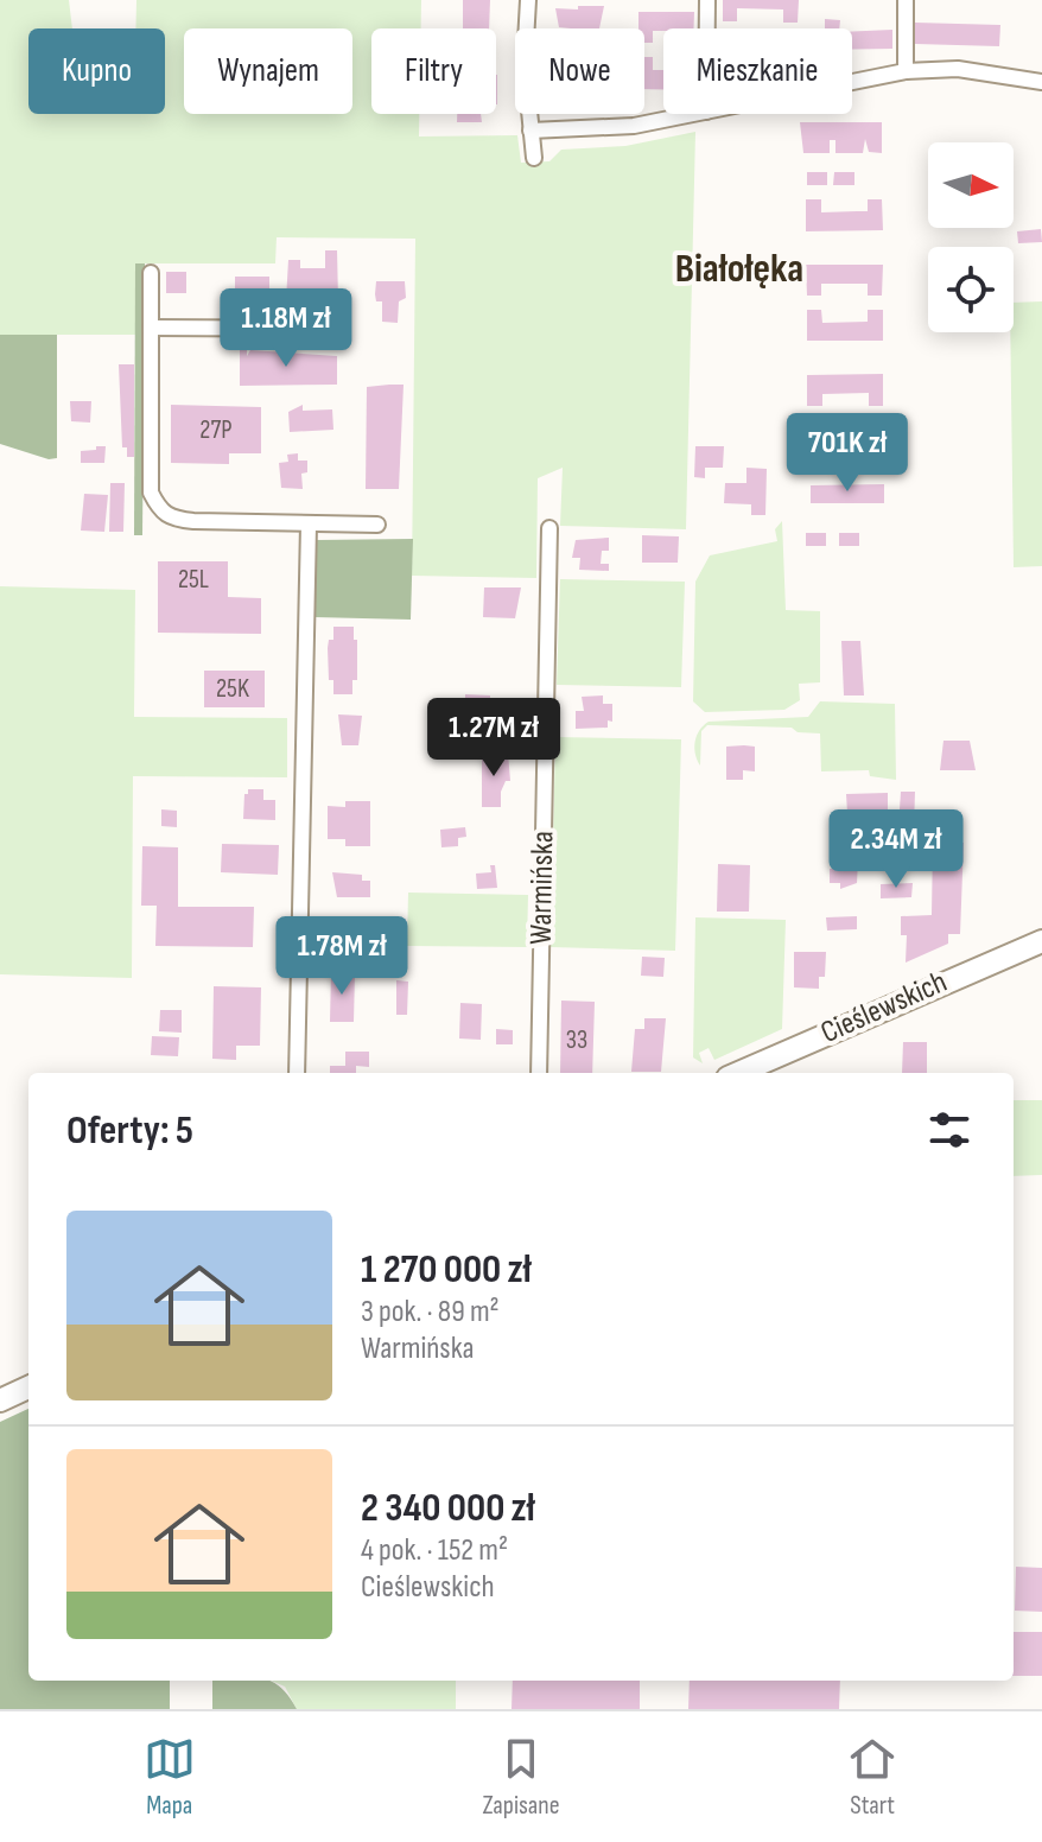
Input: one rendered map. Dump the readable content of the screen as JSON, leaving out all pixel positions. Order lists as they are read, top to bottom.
{
  "streets": {
    "street": ["Warmińska", "Cieślewskich"]
  },
  "districts": ["Białołęka"],
  "house_numbers": [
    "27P",
    "25L",
    "25K",
    "33"
  ],
  "north": "right",
  "page": {
    "chip": [
      "Kupno",
      "Wynajem",
      "Filtry",
      "Nowe",
      "Mieszkanie"
    ],
    "price": [
      "1.18M zł",
      "701K zł",
      "1.27M zł",
      "2.34M zł",
      "1.78M zł"
    ],
    "heading": "Oferty: 5",
    "list": [
      {
        "name": "1 270 000 zł",
        "note": "3 pok. · 89 m² · Warmińska"
      },
      {
        "name": "2 340 000 zł",
        "note": "4 pok. · 152 m² · Cieślewskich"
      }
    ],
    "tabs": ["Mapa", "Zapisane", "Start"]
  }
}
